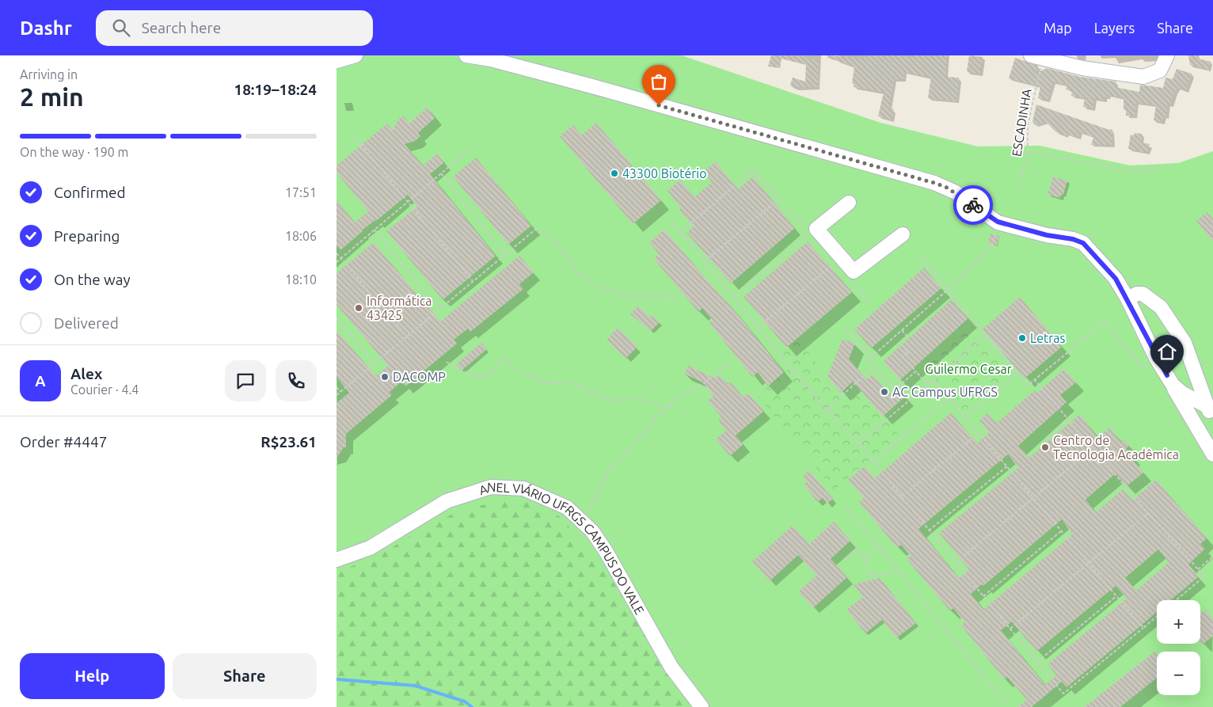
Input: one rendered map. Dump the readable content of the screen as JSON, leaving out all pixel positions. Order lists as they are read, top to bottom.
{
  "streets": {
    "street": ["ANEL VIÁRIO UFRGS CAMPUS DO VALE"],
    "path": ["ESCADINHA"]
  },
  "parks": ["Guilermo Cesar"],
  "places": [
    "43300 Biotério",
    "Informática 43425",
    "Letras",
    "DACOMP",
    "AC Campus UFRGS",
    "Centro de Tecnologia Acadêmica"
  ],
  "page": {
    "header": "Dashr",
    "search": "Search here",
    "nav": ["Map", "Layers", "Share"],
    "heading": ["2 min", "Arriving in", "18:19–18:24"],
    "panel": [
      "Alex",
      "Courier · 4.4",
      "Order #4447",
      "R$23.61"
    ],
    "bar": "On the way · 190 m",
    "list": [
      ["Confirmed", "17:51"],
      ["Preparing", "18:06"],
      ["On the way", "18:10"],
      "Delivered"
    ],
    "round": "A",
    "map_buttons": ["+", "−"],
    "buttons": ["Help", "Share"]
  }
}
